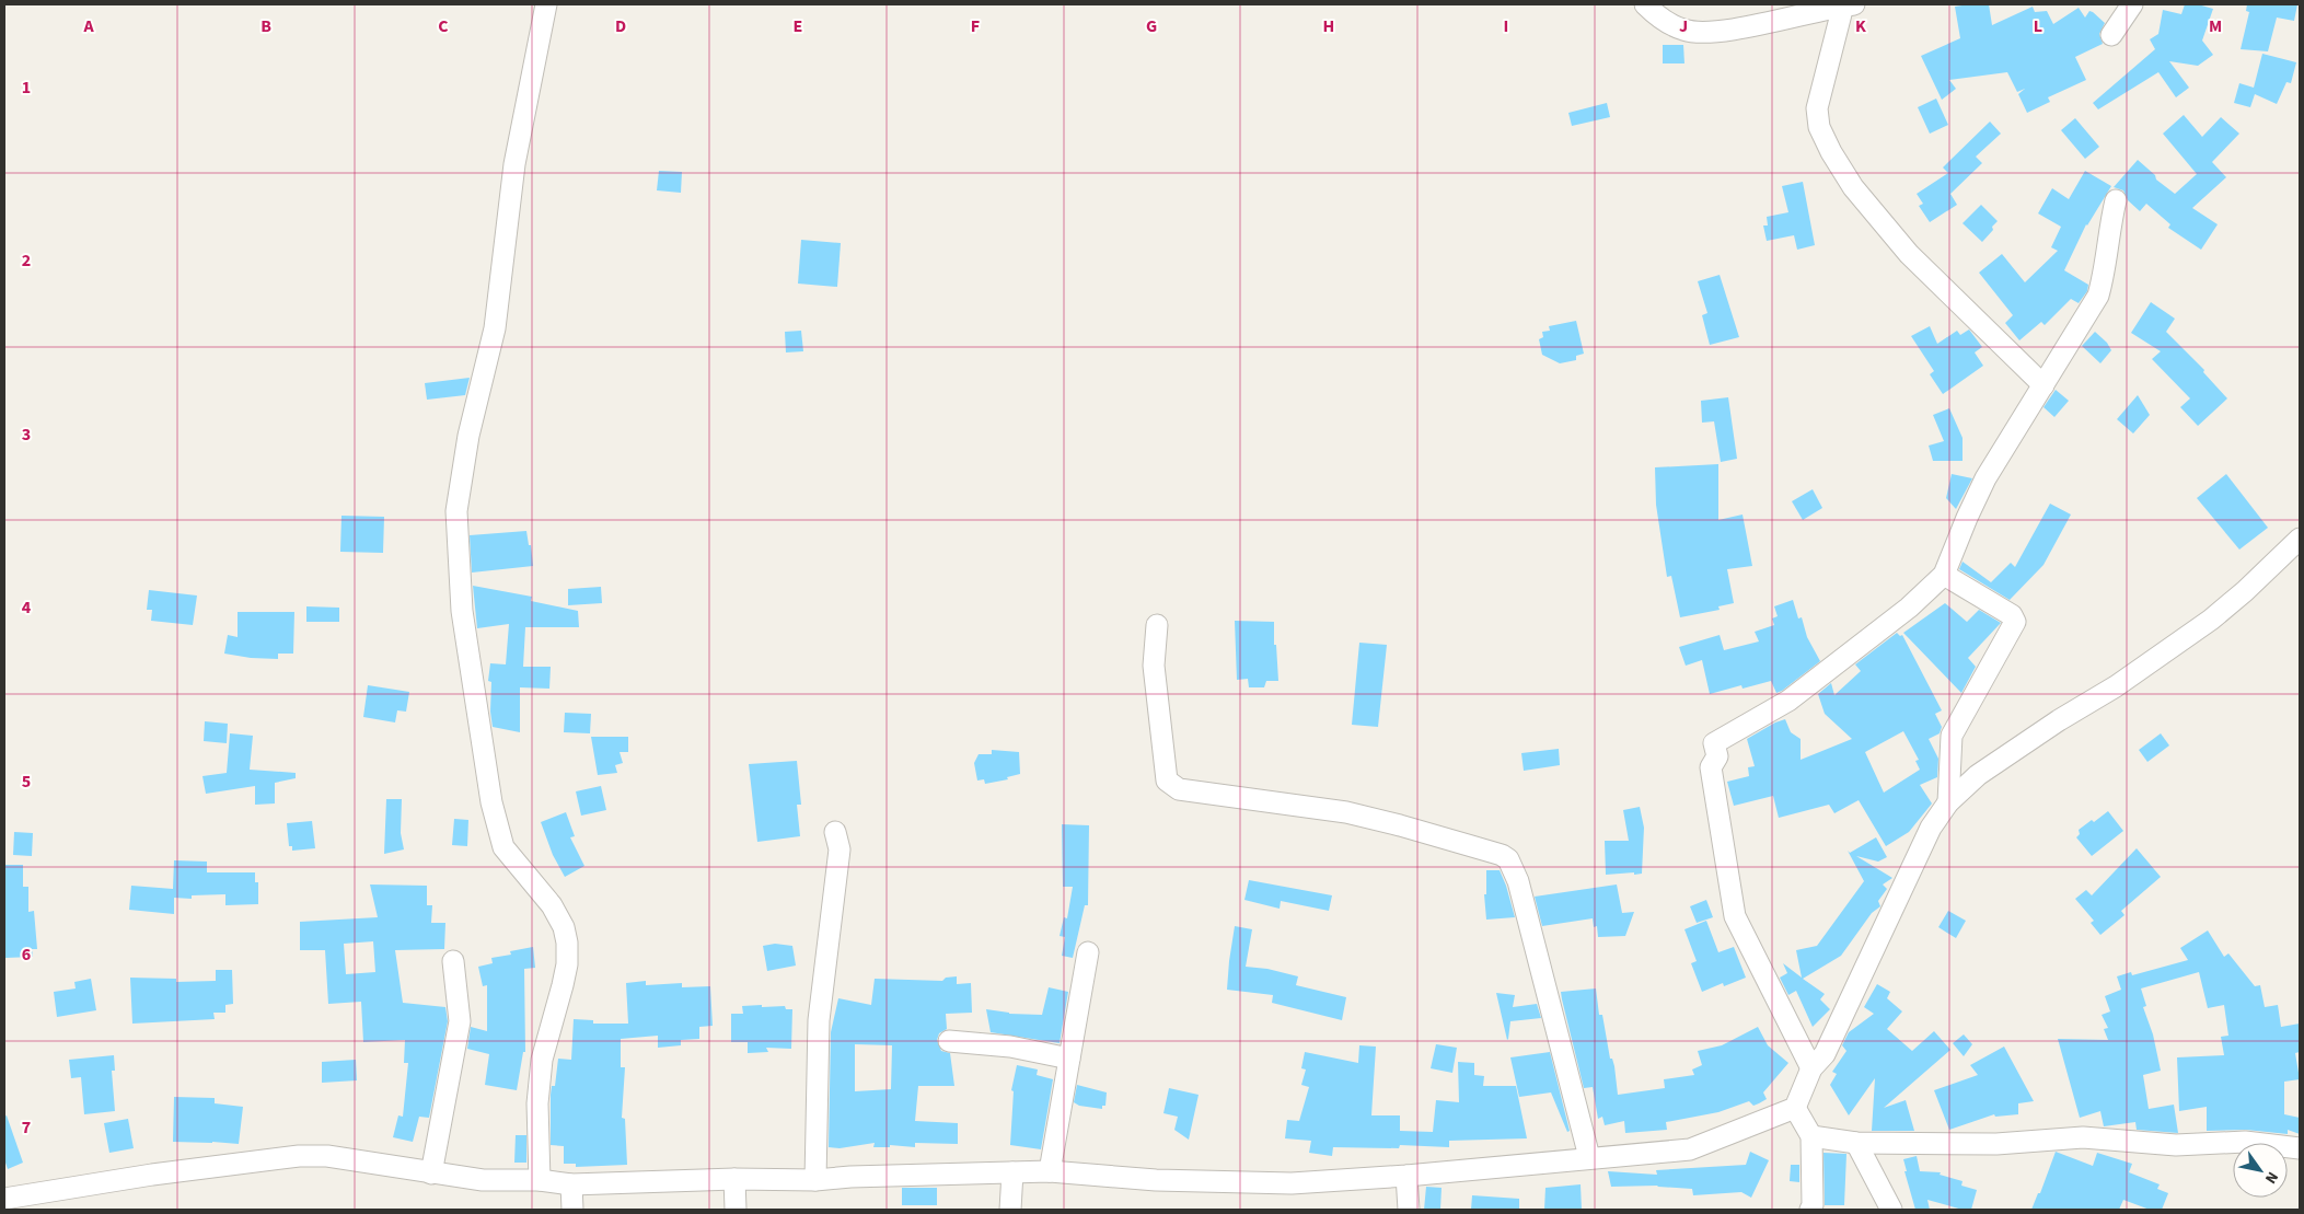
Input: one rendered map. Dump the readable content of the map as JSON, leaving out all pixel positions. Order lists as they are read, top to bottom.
{
  "north": "bottom right",
  "grid": {
    "columns": [
      "A",
      "B",
      "C",
      "D",
      "E",
      "F",
      "G",
      "H",
      "I",
      "J",
      "K",
      "L",
      "M"
    ],
    "rows": [
      "1",
      "2",
      "3",
      "4",
      "5",
      "6",
      "7"
    ]
  }
}
